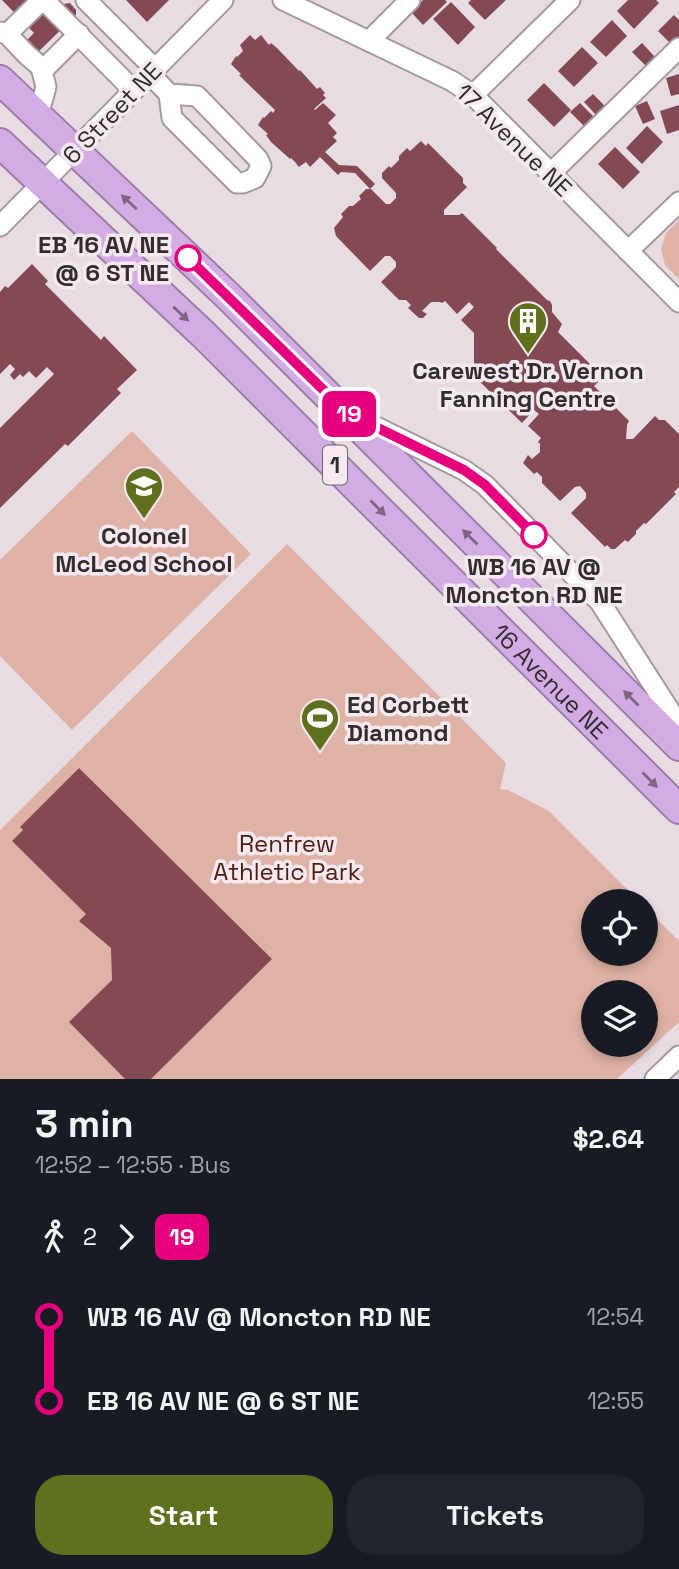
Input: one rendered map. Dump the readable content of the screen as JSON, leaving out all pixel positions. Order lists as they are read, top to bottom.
{
  "streets": {
    "highway": ["1", "16 Avenue NE"],
    "street": ["6 Street NE", "17 Avenue NE"]
  },
  "crossings": [
    ["6 Street NE", "16 Avenue NE"]
  ],
  "parks": ["Renfrew Athletic Park"],
  "places": {
    "other": ["EB 16 AV NE @ 6 ST NE", "WB 16 AV @ Moncton RD NE"],
    "building": ["Carewest Dr. Vernon Fanning Centre"],
    "school or university": ["Colonel McLeod School"],
    "sports": ["Ed Corbett Diamond"]
  },
  "lines": ["bus line 19"],
  "page": {
    "on_map": "19",
    "heading": ["3 min", "12:52 – 12:55 · Bus", "$2.64"],
    "legs": ["2", "19"],
    "list": [
      {
        "name": "WB 16 AV @ Moncton RD NE",
        "value": "12:54"
      },
      {
        "name": "EB 16 AV NE @ 6 ST NE",
        "value": "12:55"
      }
    ],
    "buttons": ["Start", "Tickets"]
  }
}
